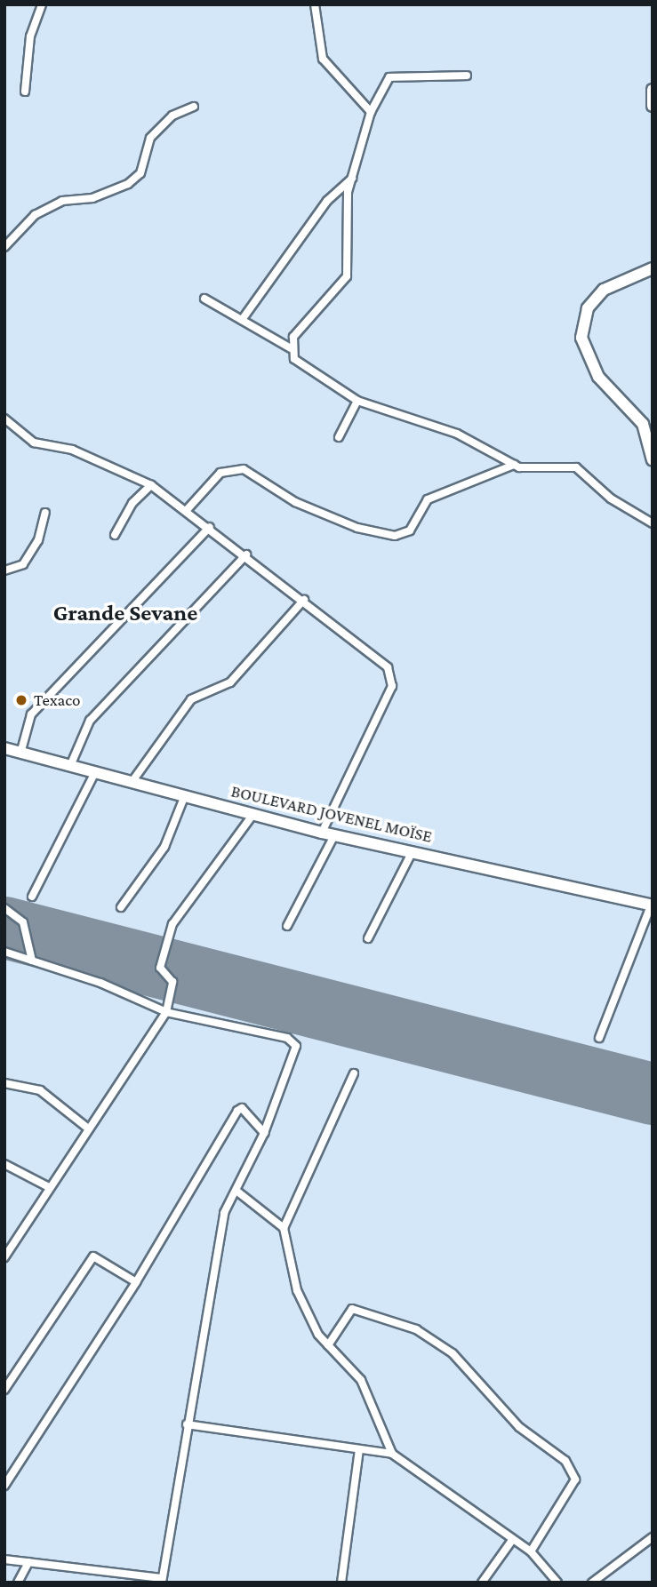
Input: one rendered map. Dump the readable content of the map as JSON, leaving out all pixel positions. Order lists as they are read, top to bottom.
{
  "streets": {
    "main road": ["BOULEVARD JOVENEL MOÏSE"]
  },
  "districts": ["Grande Sevane"],
  "places": ["Texaco"]
}
